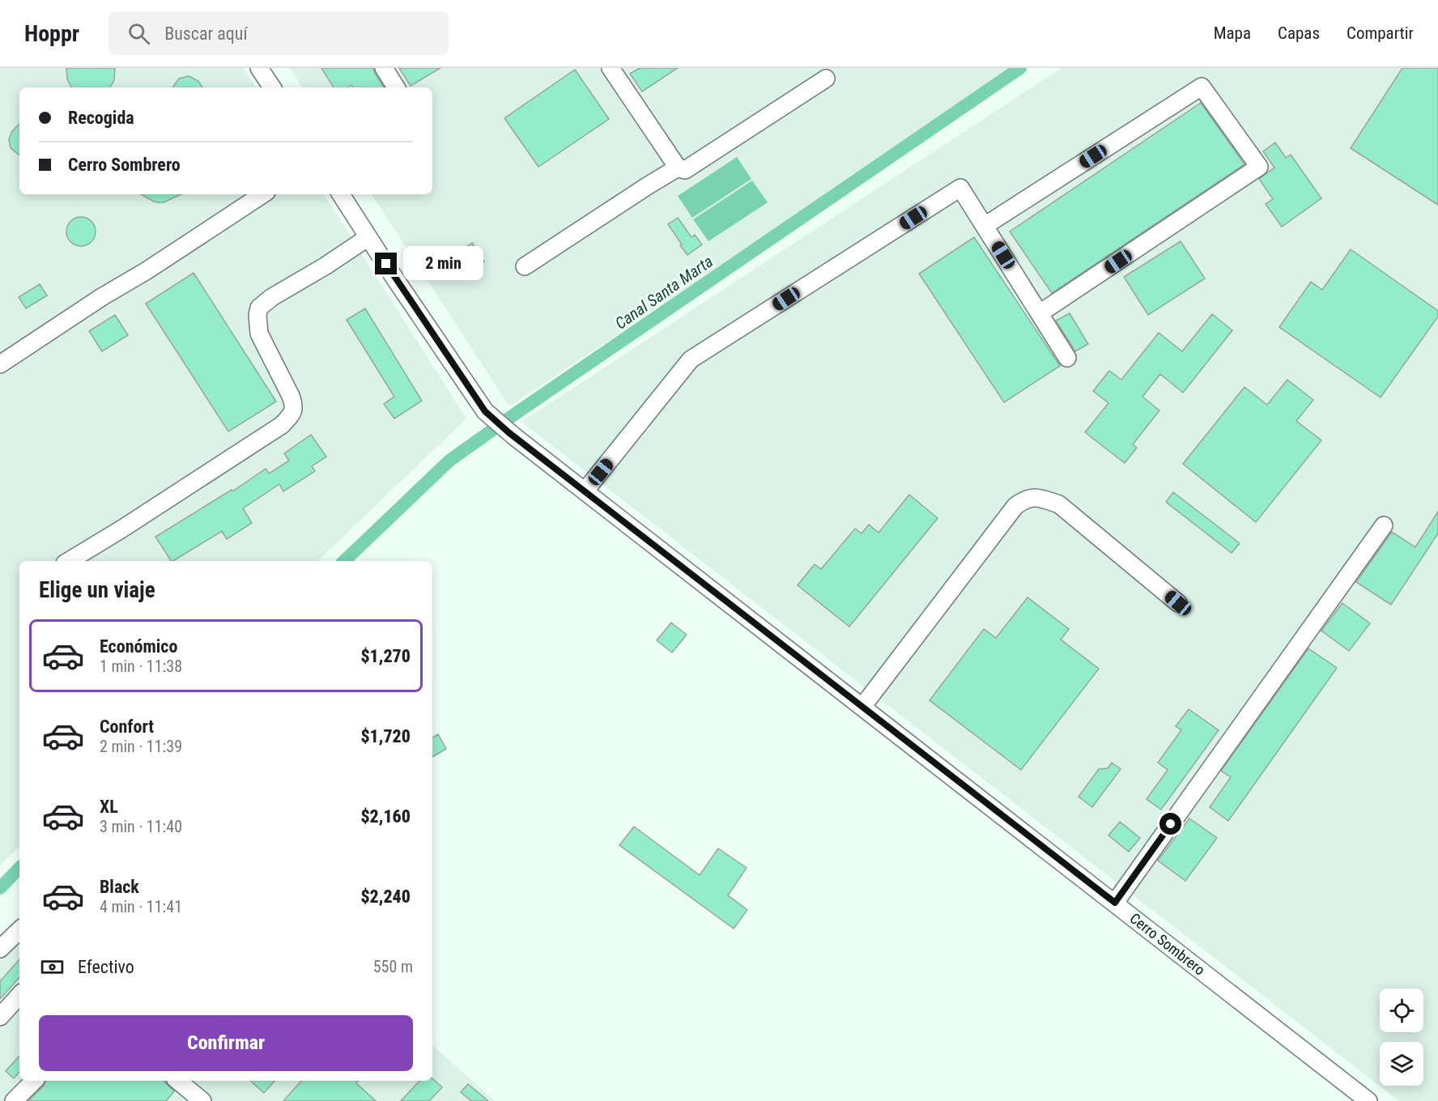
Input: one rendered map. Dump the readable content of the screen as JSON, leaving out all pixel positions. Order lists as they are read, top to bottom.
{
  "streets": {
    "street": ["Cerro Sombrero"]
  },
  "water": ["Canal Santa Marta"],
  "page": {
    "header": "Hoppr",
    "search": "Buscar aquí",
    "nav": ["Mapa", "Capas", "Compartir"],
    "banner": ["Recogida", "Cerro Sombrero"],
    "bubble": "2 min",
    "heading": "Elige un viaje",
    "list": [
      {
        "name": "Económico",
        "note": "1 min · 11:38",
        "value": "$1,270"
      },
      {
        "name": "Confort",
        "note": "2 min · 11:39",
        "value": "$1,720"
      },
      {
        "name": "XL",
        "note": "3 min · 11:40",
        "value": "$2,160"
      },
      {
        "name": "Black",
        "note": "4 min · 11:41",
        "value": "$2,240"
      }
    ],
    "pay": ["Efectivo", "550 m"],
    "buttons": "Confirmar"
  }
}
